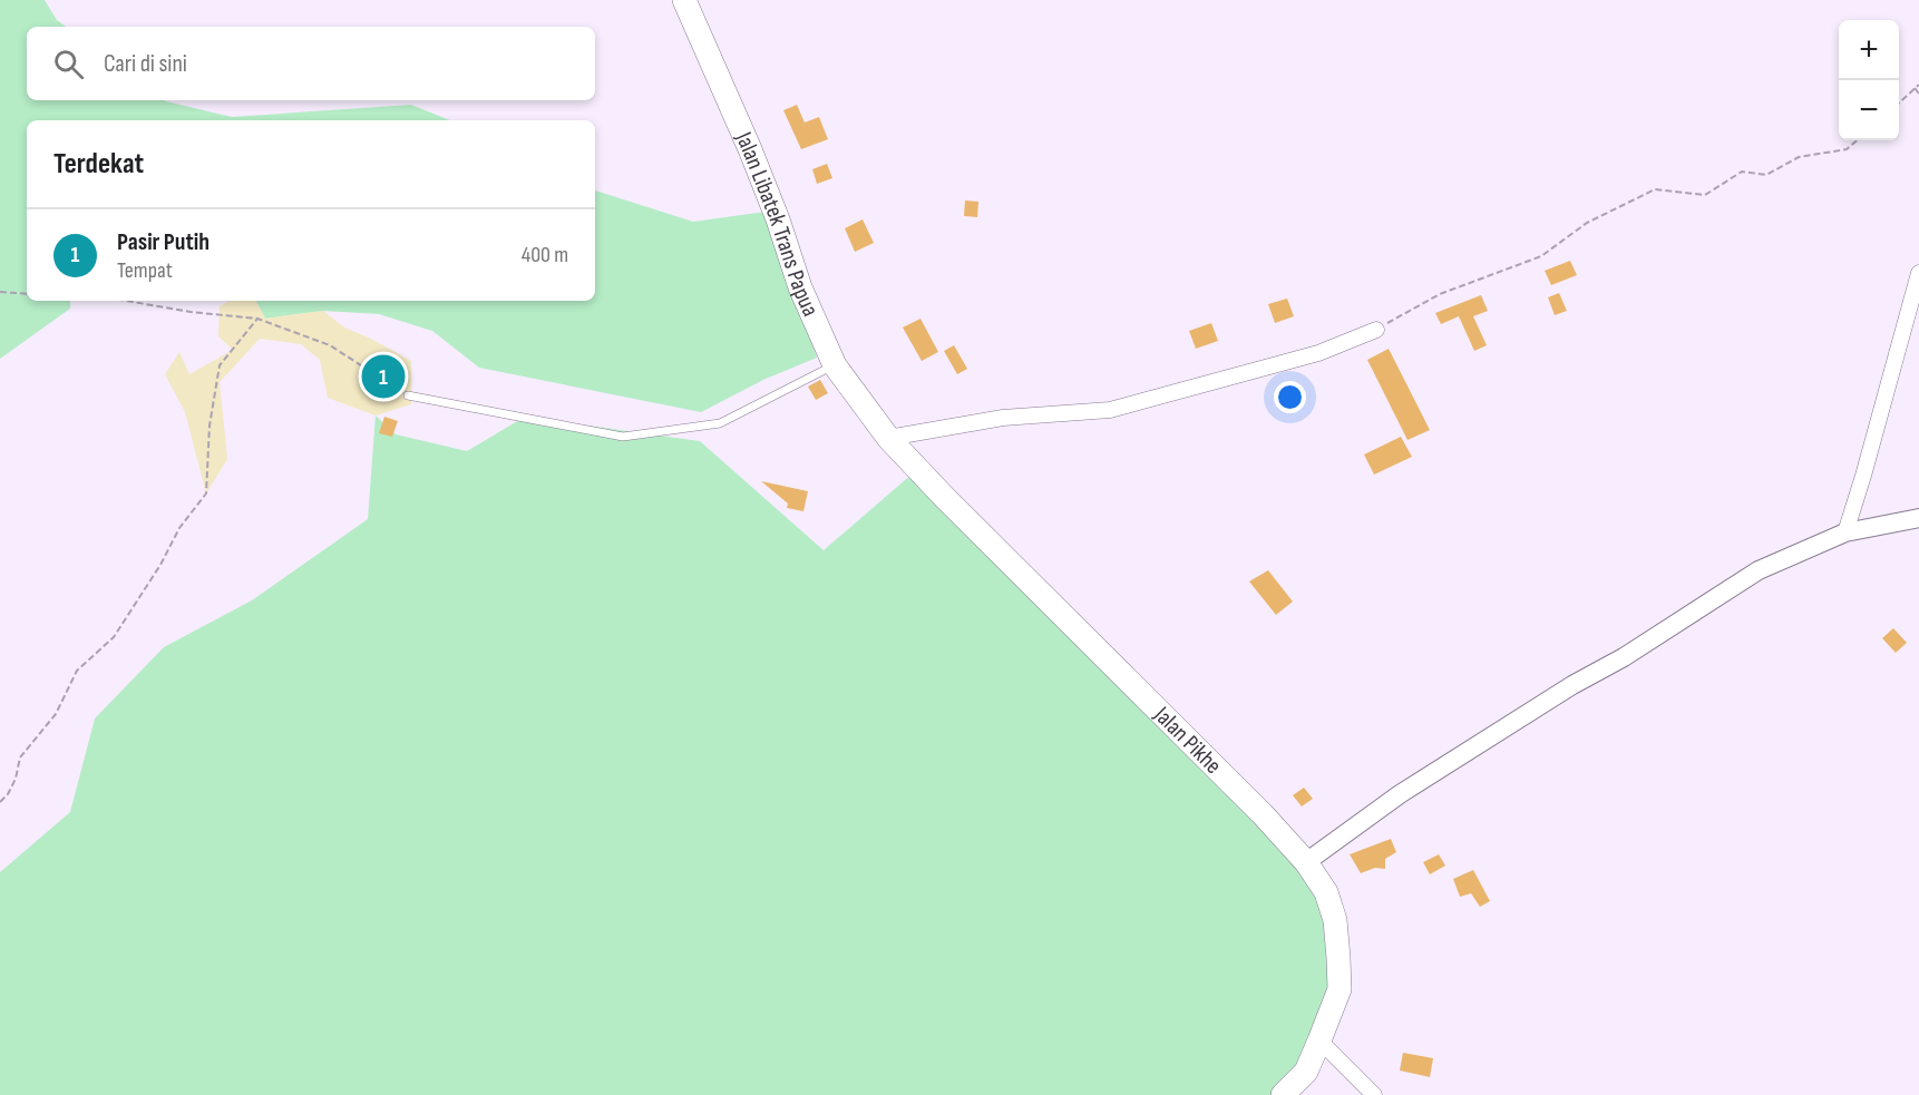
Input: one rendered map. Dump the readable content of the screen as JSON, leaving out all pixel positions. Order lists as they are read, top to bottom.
{
  "streets": {
    "highway": ["Jalan Libatek Trans Papua", "Jalan Pikhe"]
  },
  "crossings": [
    ["Jalan Libatek Trans Papua", "Jalan Pikhe"]
  ],
  "page": {
    "map_buttons": ["+", "−"],
    "search": "Cari di sini",
    "heading": "Terdekat",
    "list": [
      {
        "mark": "1",
        "name": "Pasir Putih",
        "note": "Tempat",
        "value": "400 m"
      }
    ],
    "pins": "1"
  }
}
